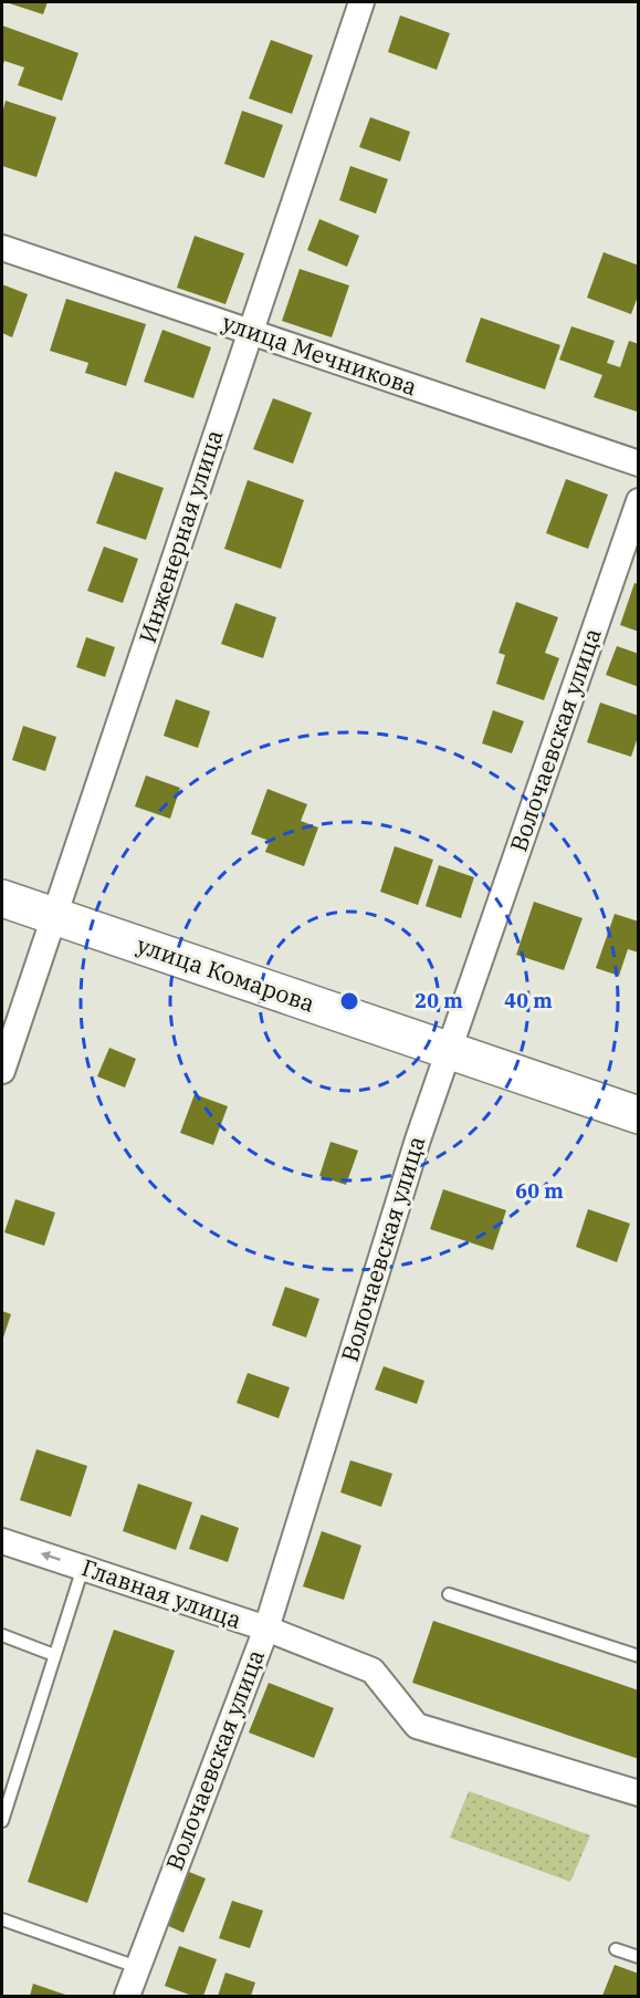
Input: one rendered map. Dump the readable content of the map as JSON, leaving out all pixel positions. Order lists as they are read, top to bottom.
{
  "streets": {
    "main road": ["улица Комарова"],
    "street": [
      "улица Мечникова",
      "Инженерная улица",
      "Волочаевская улица",
      "Главная улица"
    ]
  },
  "crossings": [
    ["улица Мечникова", "Инженерная улица"],
    ["Инженерная улица", "улица Комарова"],
    ["Волочаевская улица", "улица Комарова"],
    ["Волочаевская улица", "Главная улица"]
  ],
  "rings": ["20 m", "40 m", "60 m"]
}
